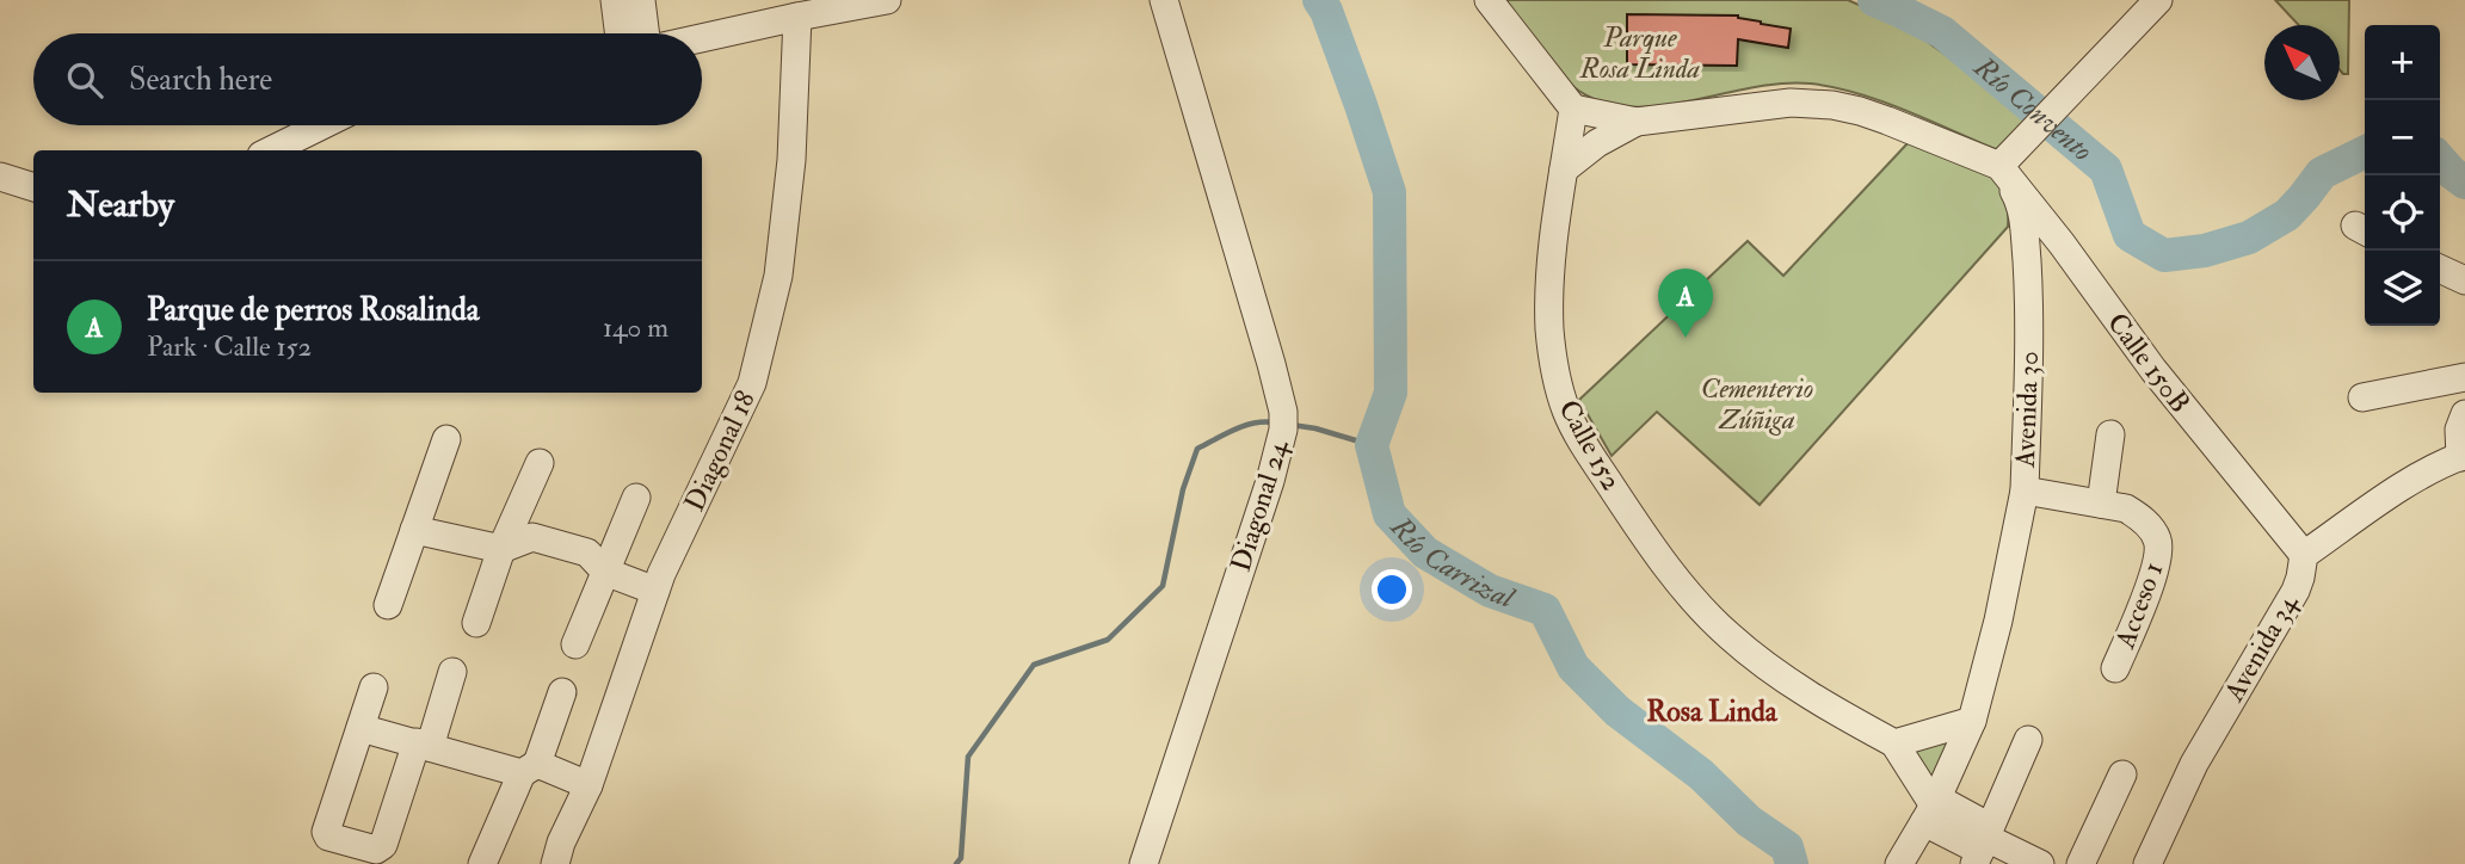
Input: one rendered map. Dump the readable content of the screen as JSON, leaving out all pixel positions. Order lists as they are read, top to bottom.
{
  "streets": {
    "street": [
      "Calle 150B",
      "Avenida 30",
      "Calle 152",
      "Diagonal 18",
      "Diagonal 24",
      "Acceso 1",
      "Avenida 34"
    ]
  },
  "crossings": [
    ["Calle 150B", "Avenida 30"],
    ["Calle 150B", "Avenida 34"],
    ["Avenida 30", "Calle 152"],
    ["Avenida 30", "Acceso 1"]
  ],
  "districts": ["Rosa Linda"],
  "water": ["Río Convento", "Río Carrizal"],
  "parks": ["Parque Rosa Linda", "Cementerio Zúñiga"],
  "north": "top left",
  "page": {
    "map_buttons": ["+", "−"],
    "search": "Search here",
    "heading": "Nearby",
    "list": [
      {
        "mark": "A",
        "name": "Parque de perros Rosalinda",
        "note": "Park · Calle 152",
        "value": "140 m"
      }
    ],
    "pins": "A"
  }
}
